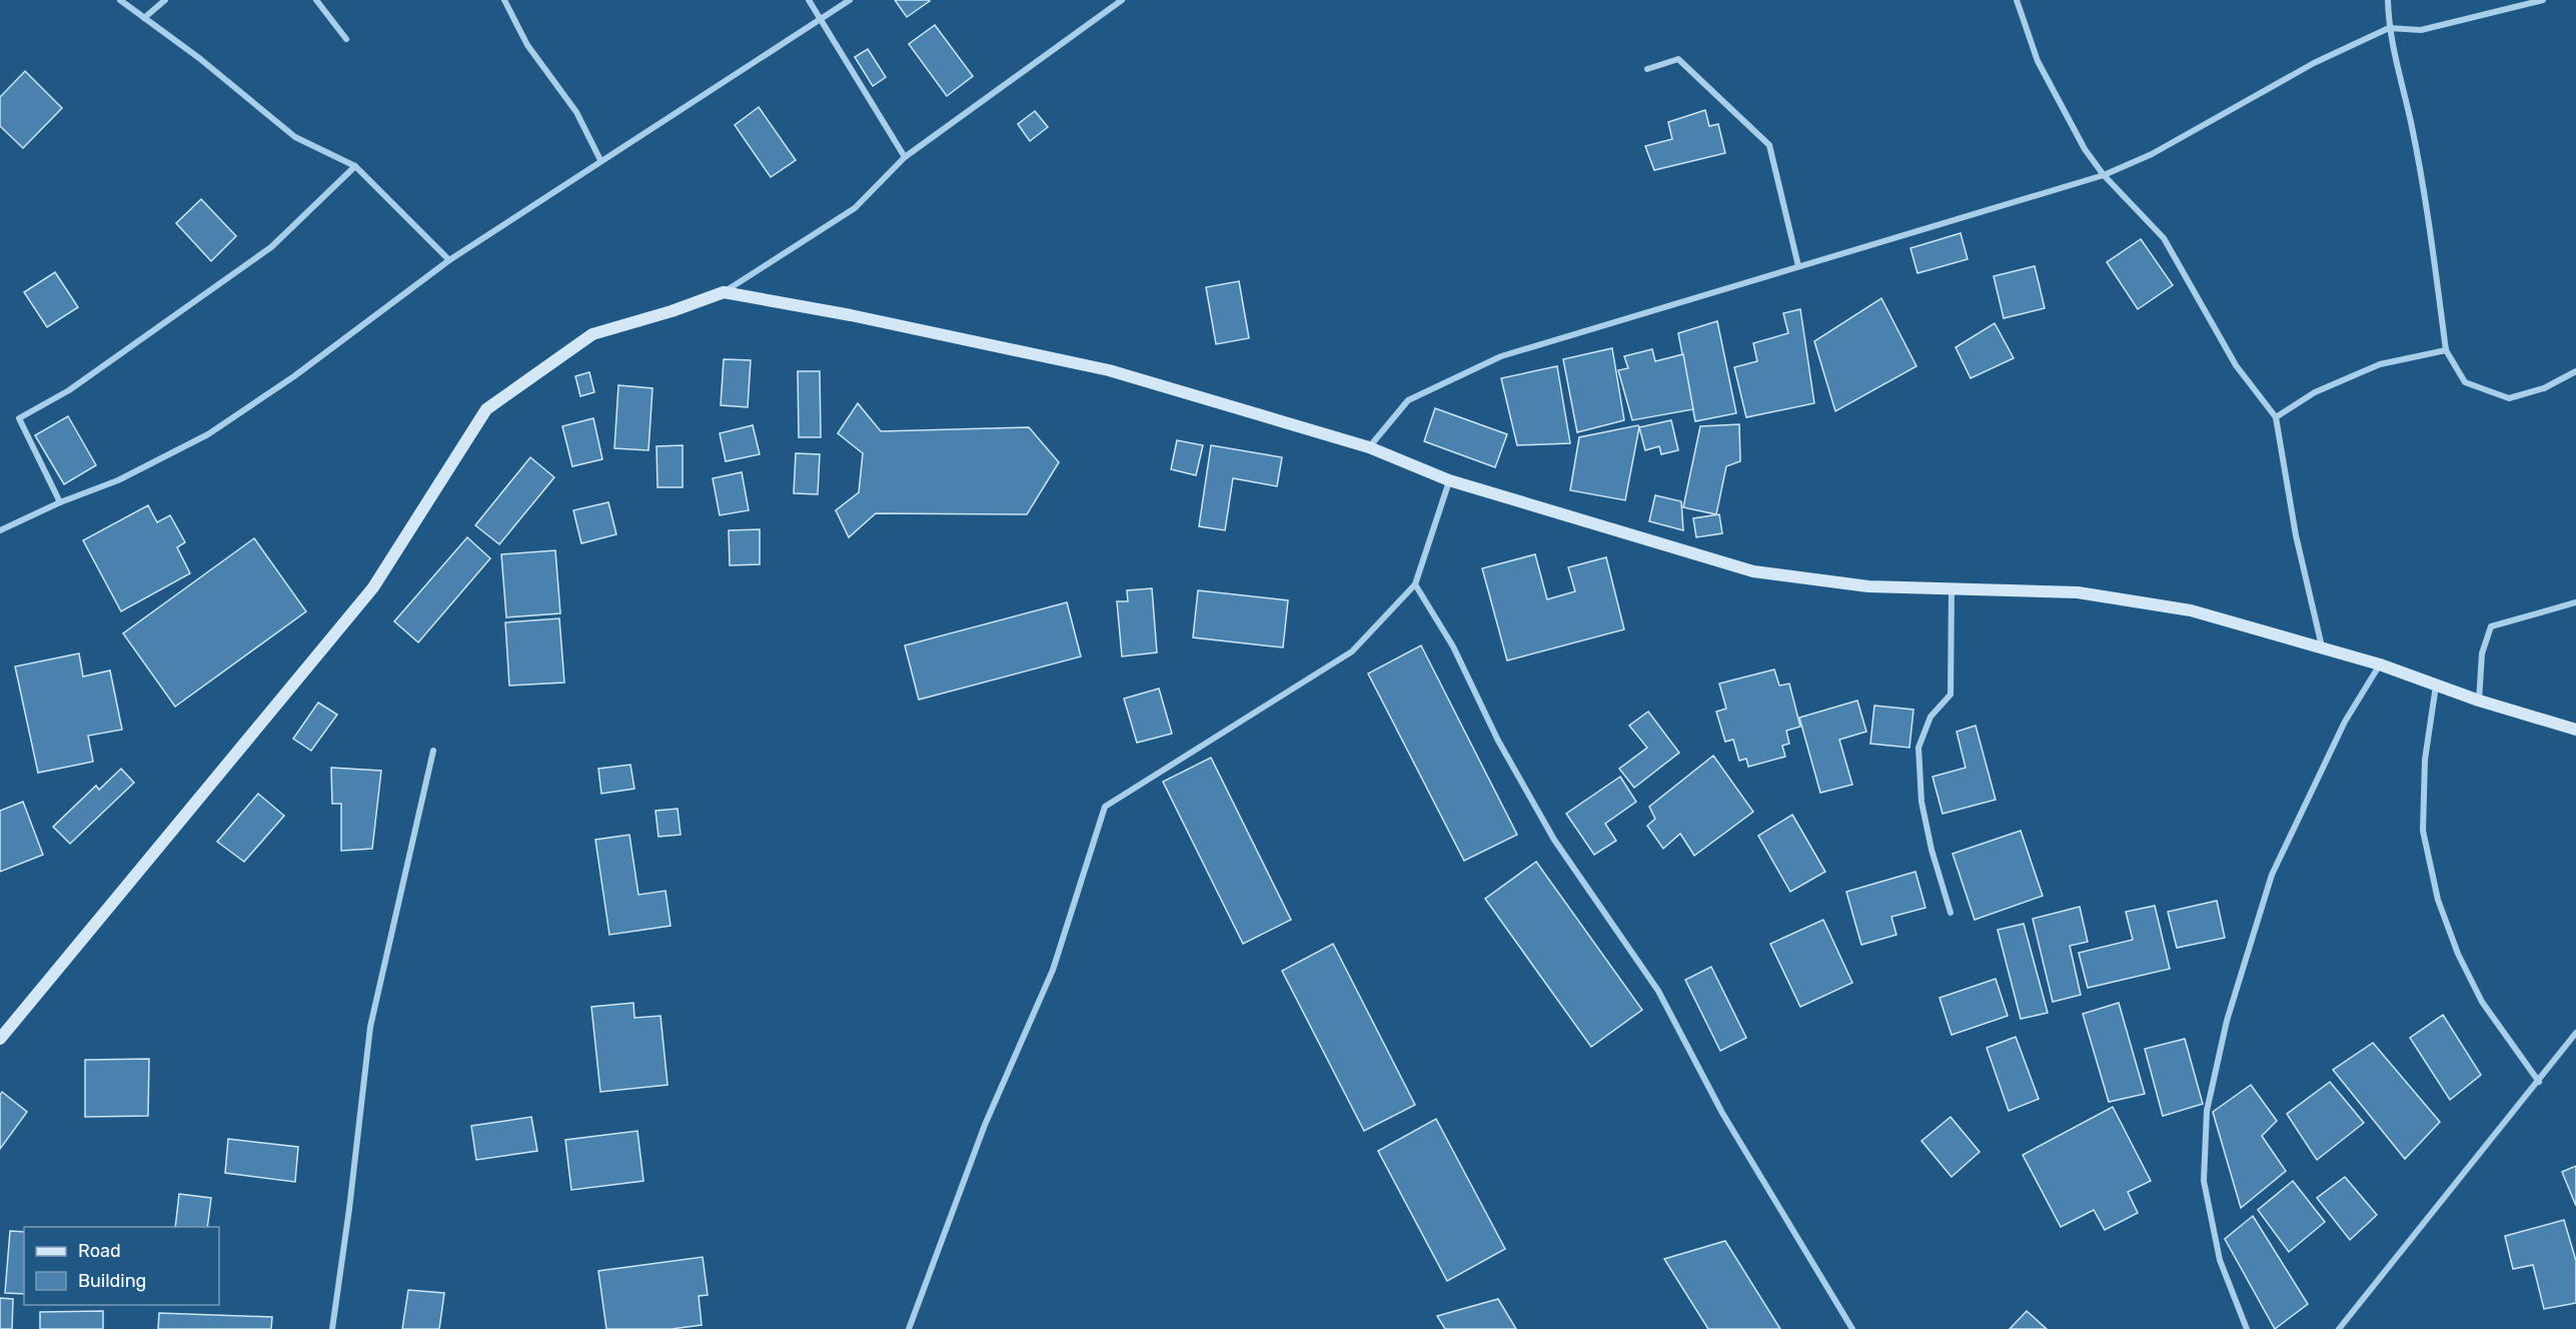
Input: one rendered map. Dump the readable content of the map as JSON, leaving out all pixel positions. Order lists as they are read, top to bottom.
{
  "legend": ["Road", "Building"]
}
